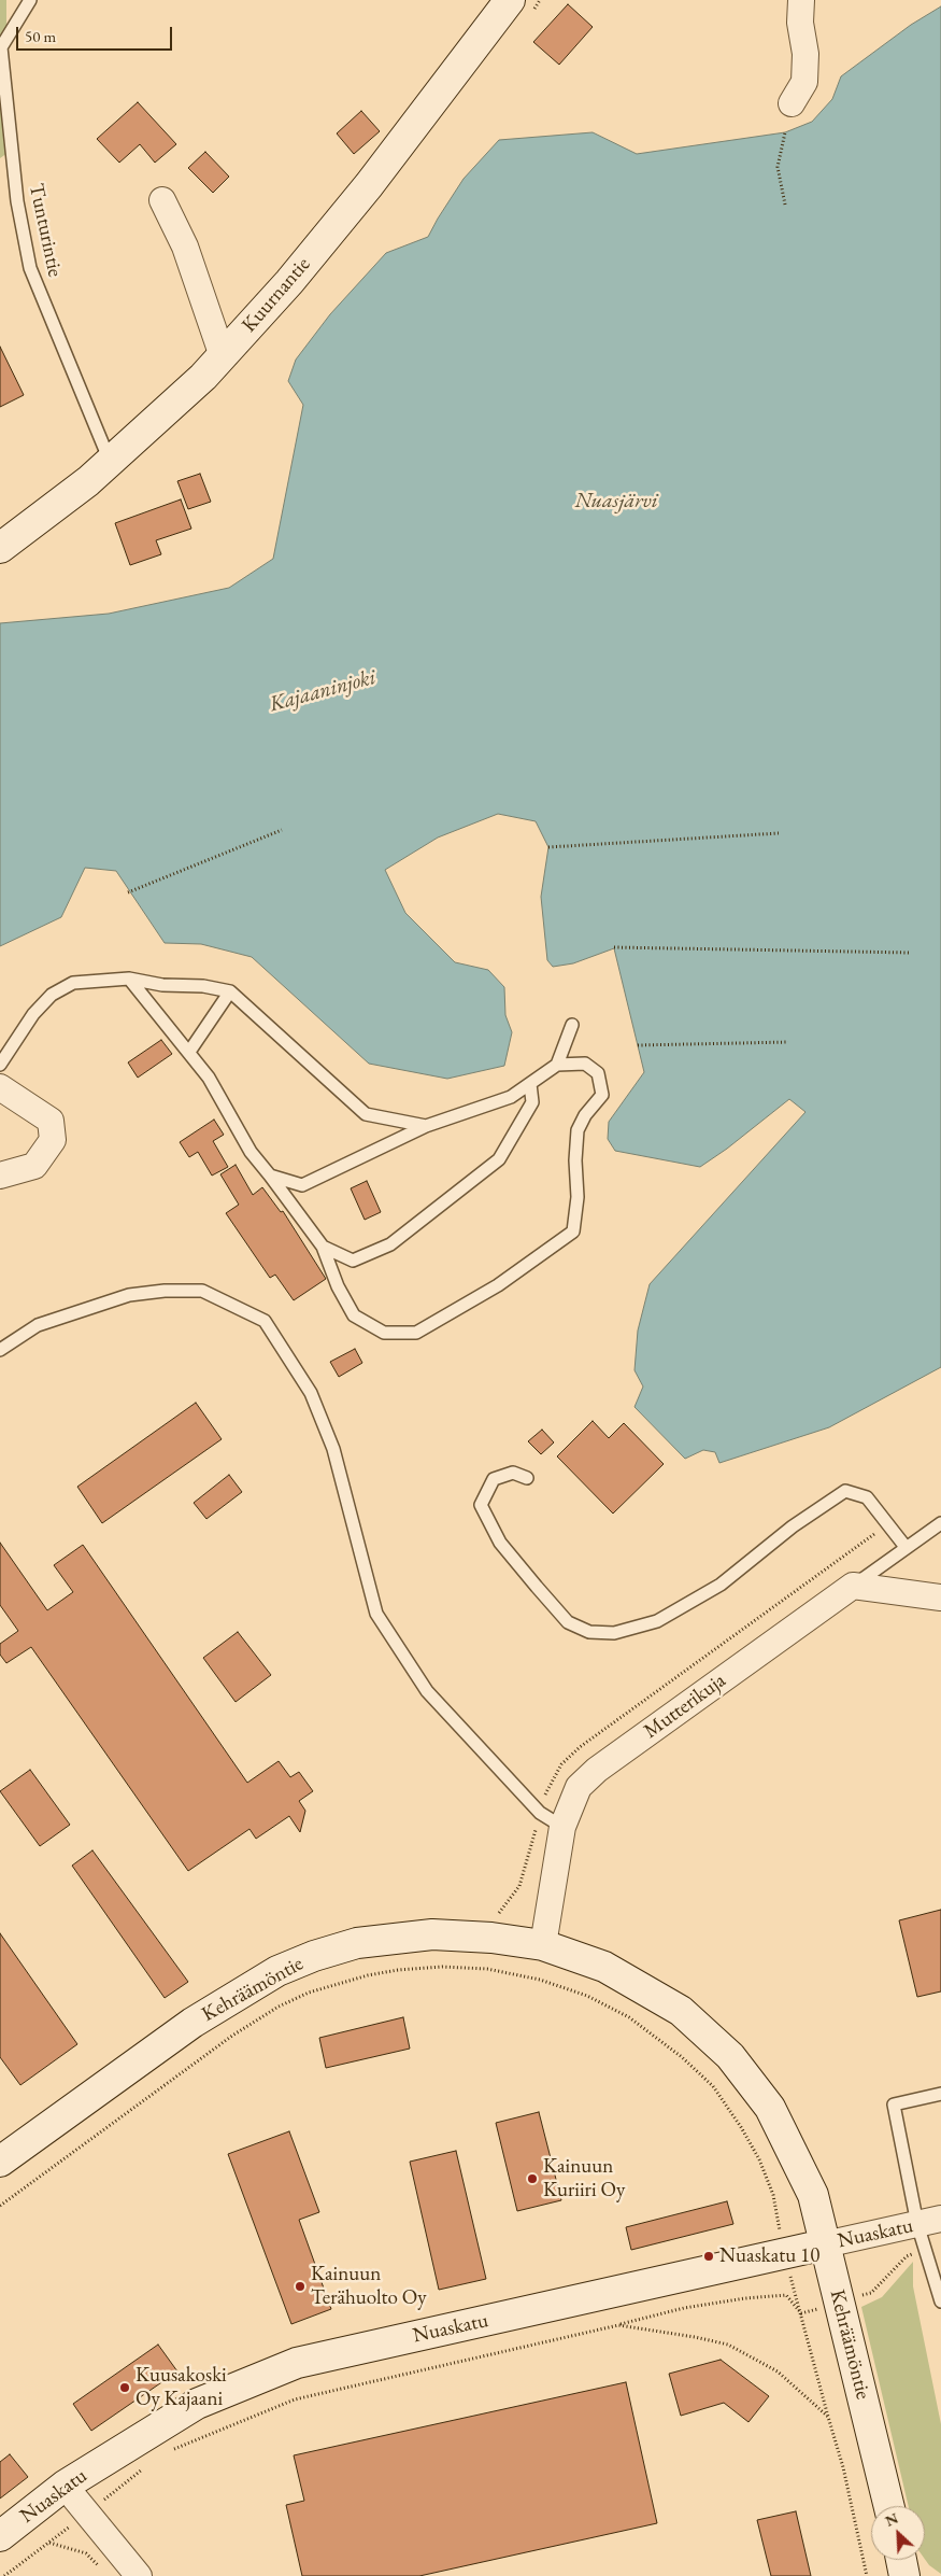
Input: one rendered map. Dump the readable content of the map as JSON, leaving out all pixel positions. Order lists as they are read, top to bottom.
{
  "streets": {
    "street": [
      "Kuurnantie",
      "Mutterikuja",
      "Kehräämöntie",
      "Nuaskatu"
    ],
    "lane": ["Tunturintie"]
  },
  "crossings": [
    ["Tunturintie", "Kuurnantie"],
    ["Mutterikuja", "Kehräämöntie"],
    ["Kehräämöntie", "Nuaskatu"]
  ],
  "water": ["Nuasjärvi", "Kajaaninjoki"],
  "places": [
    "Kainuun Kuriiri Oy",
    "Nuaskatu 10",
    "Kainuun Terähuolto Oy",
    "Kuusakoski Oy Kajaani"
  ],
  "scale_bar": "50 m",
  "north": "top left"
}
